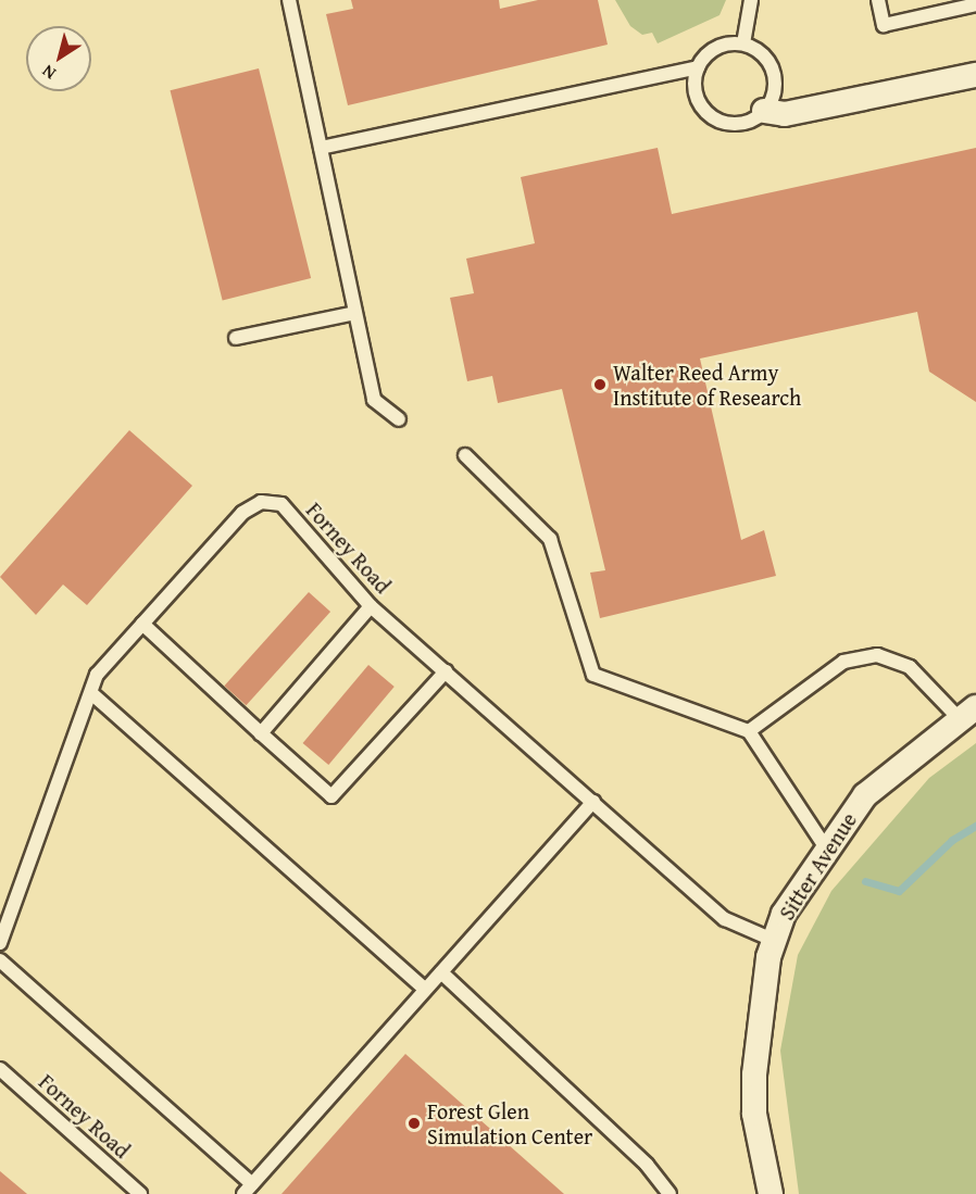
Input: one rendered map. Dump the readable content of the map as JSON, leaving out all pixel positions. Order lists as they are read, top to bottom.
{
  "streets": {
    "street": ["Sitter Avenue"],
    "lane": ["Forney Road"]
  },
  "crossings": [
    ["Forney Road", "Sitter Avenue"]
  ],
  "places": ["Walter Reed Army Institute of Research", "Forest Glen Simulation Center"],
  "north": "bottom left"
}
